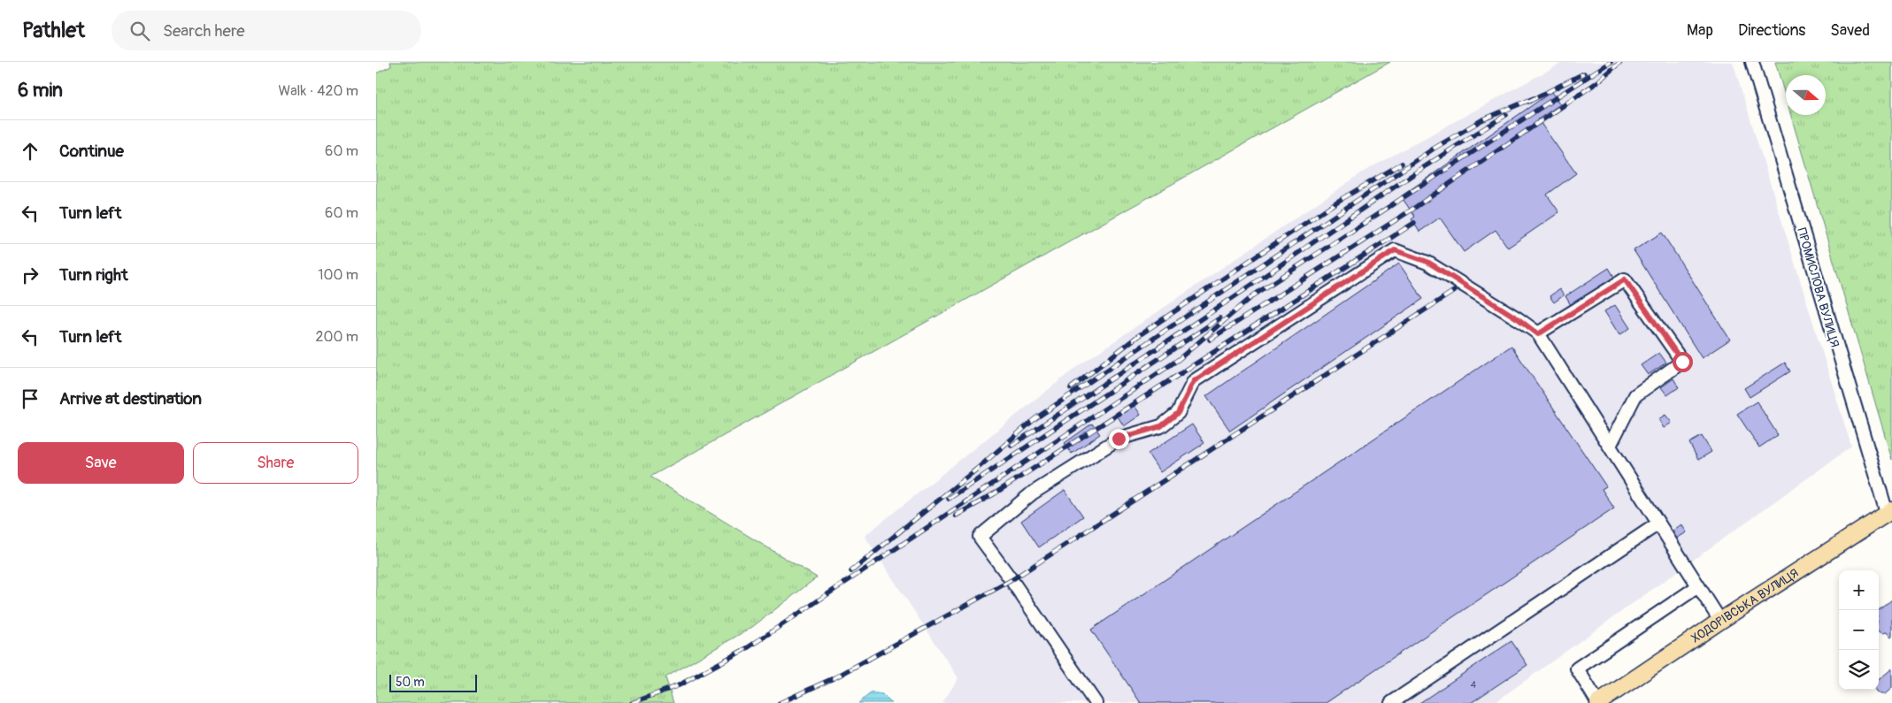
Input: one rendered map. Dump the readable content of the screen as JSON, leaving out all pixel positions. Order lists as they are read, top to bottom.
{
  "streets": {
    "main road": ["ХОДОРІВСЬКА ВУЛИЦЯ"],
    "street": ["ПРОМИСЛОВА ВУЛИЦЯ"]
  },
  "crossings": [
    ["ПРОМИСЛОВА ВУЛИЦЯ", "ХОДОРІВСЬКА ВУЛИЦЯ"]
  ],
  "house_numbers": ["4"],
  "scale_bar": "50 m",
  "north": "right",
  "page": {
    "header": "Pathlet",
    "search": "Search here",
    "nav": ["Map", "Directions", "Saved"],
    "heading": ["6 min", "Walk · 420 m"],
    "list": [
      ["Continue", "60 m"],
      ["Turn left", "60 m"],
      ["Turn right", "100 m"],
      ["Turn left", "200 m"],
      "Arrive at destination"
    ],
    "buttons": ["Save", "Share"],
    "map_buttons": ["+", "−"],
    "scale": "50 m"
  }
}
